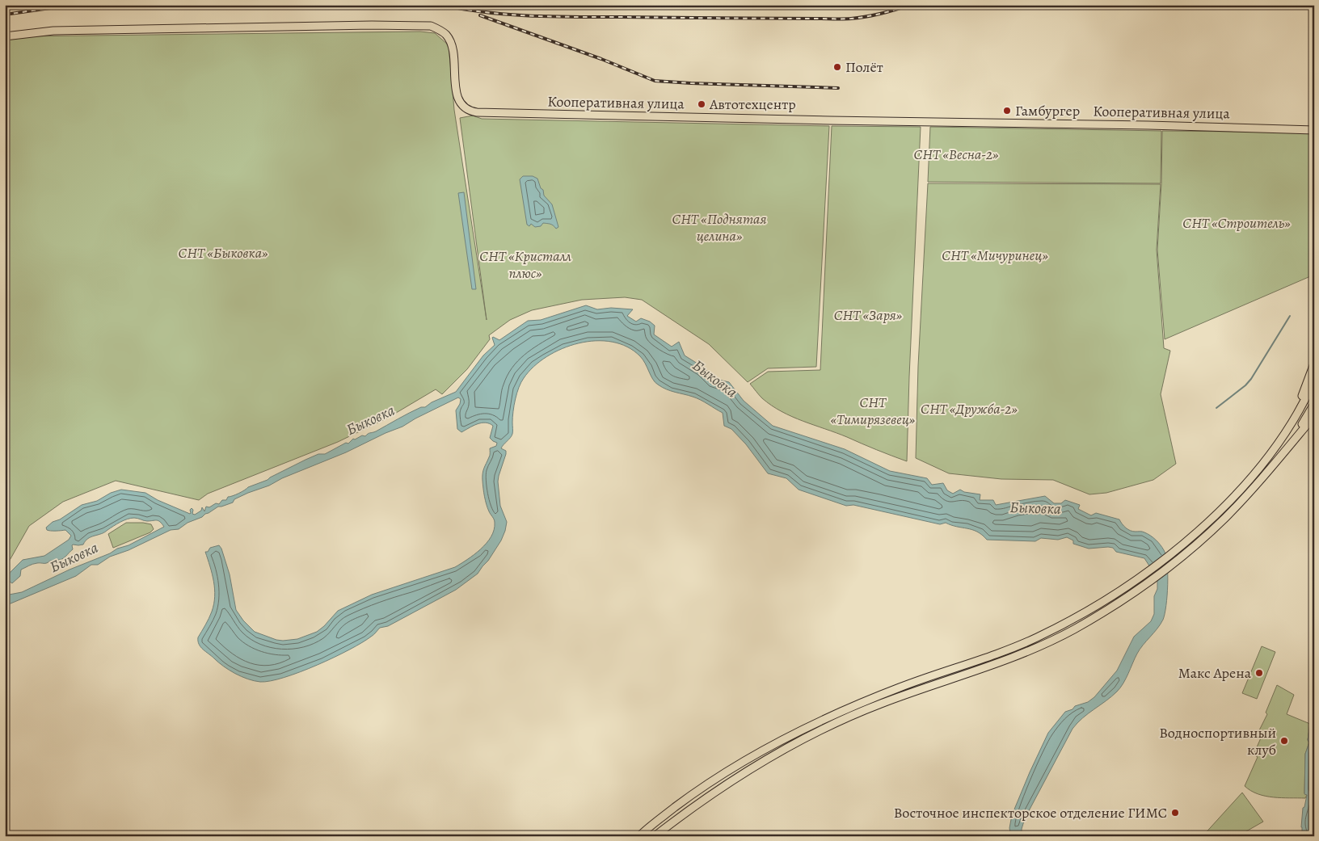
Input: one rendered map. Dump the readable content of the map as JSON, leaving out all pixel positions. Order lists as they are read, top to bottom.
{
  "streets": {
    "main road": ["Кооперативная улица"]
  },
  "water": ["Быковка"],
  "parks": [
    "СНТ «Весна-2»",
    "СНТ «Поднятая целина»",
    "СНТ «Строитель»",
    "СНТ «Быковка»",
    "СНТ «Мичуринец»",
    "СНТ «Кристалл плюс»",
    "СНТ «Заря»",
    "СНТ «Тимирязевец»",
    "СНТ «Дружба-2»"
  ],
  "places": [
    "Полёт",
    "Автотехцентр",
    "Гамбургер",
    "Макс Арена",
    "Водноспортивный клуб",
    "Восточное инспекторское отделение ГИМС"
  ]
}
